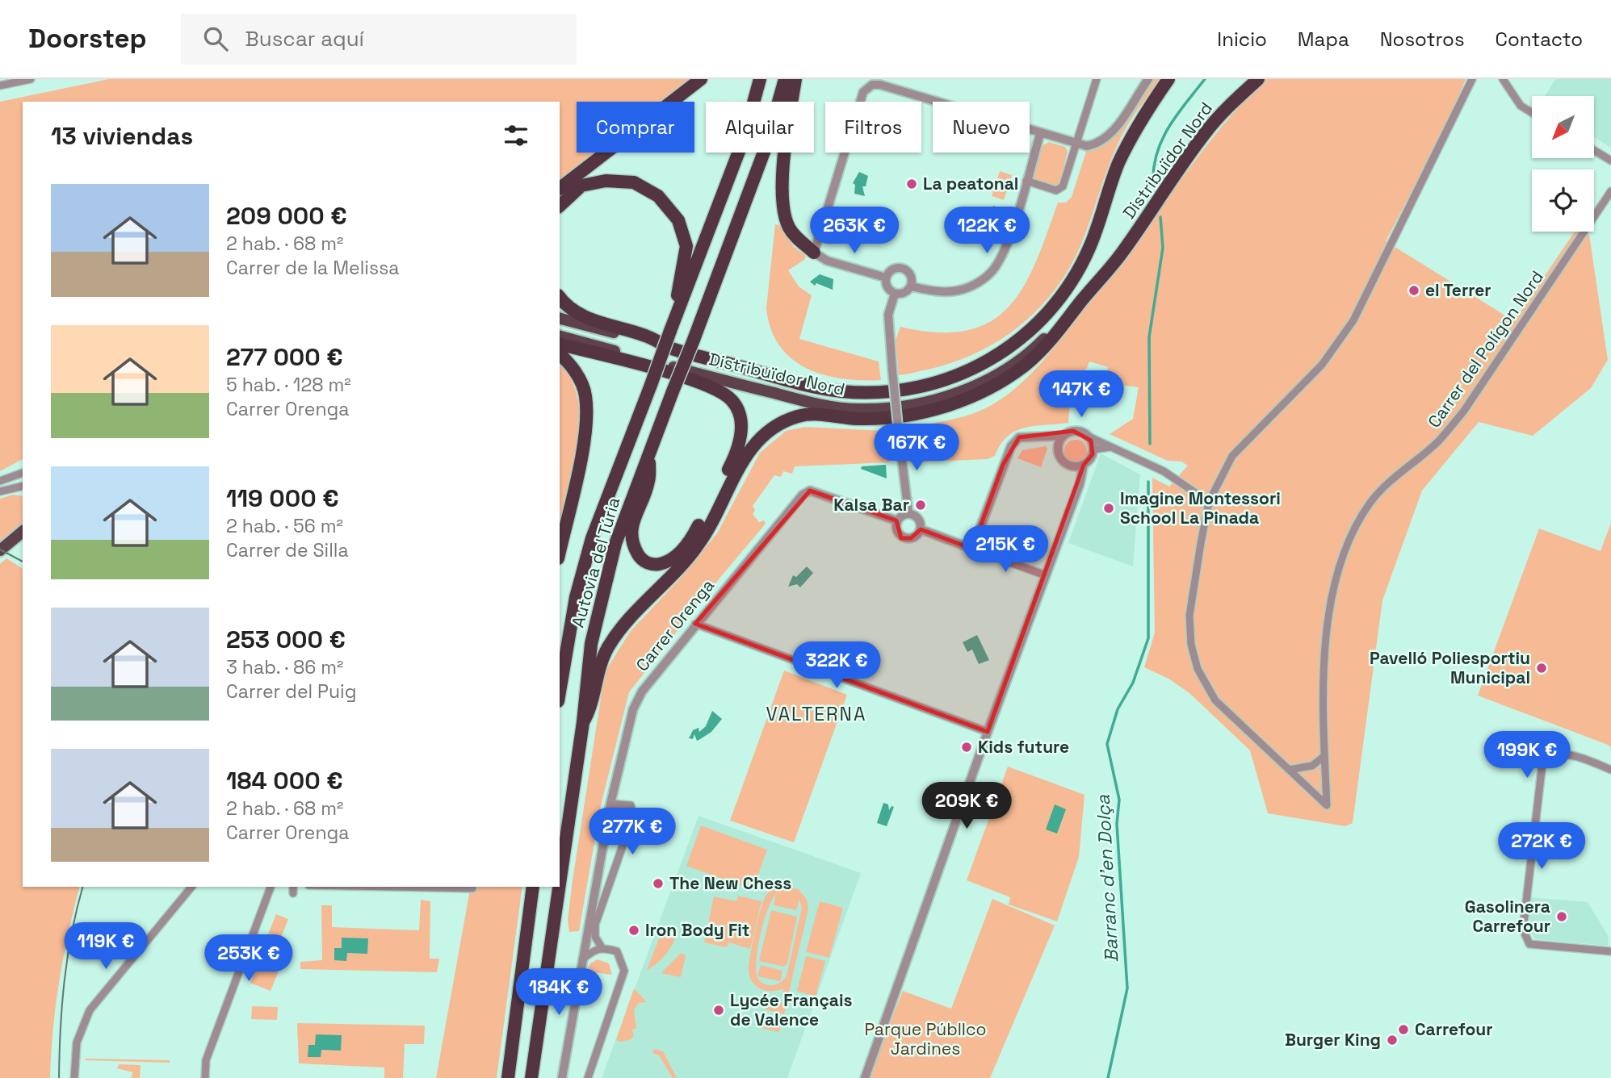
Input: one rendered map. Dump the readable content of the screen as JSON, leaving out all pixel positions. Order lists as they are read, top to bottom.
{
  "streets": {
    "highway": ["Distribuïdor Nord", "Autovia del Túria"],
    "street": ["Carrer del Polígon Nord", "Carrer Orenga"]
  },
  "districts": ["VALTERNA"],
  "water": ["Barranc d'en Dolça"],
  "parks": ["Parque PúblIco Jardines"],
  "places": [
    "La peatonal",
    "el Terrer",
    "Kalsa Bar",
    "Imagine Montessori School La Pinada",
    "Pavelló Poliesportiu Municipal",
    "Kids future",
    "The New Chess",
    "Gasolinera Carrefour",
    "Iron Body Fit",
    "Lycée Français de Valence",
    "Carrefour",
    "Burger King"
  ],
  "north": "bottom left",
  "page": {
    "header": "Doorstep",
    "search": "Buscar aquí",
    "nav": [
      "Inicio",
      "Mapa",
      "Nosotros",
      "Contacto"
    ],
    "chip": [
      "Comprar",
      "Alquilar",
      "Filtros",
      "Nuevo"
    ],
    "heading": "13 viviendas",
    "list": [
      {
        "name": "209 000 €",
        "note": "2 hab. · 68 m² · Carrer de la Melissa"
      },
      {
        "name": "277 000 €",
        "note": "5 hab. · 128 m² · Carrer Orenga"
      },
      {
        "name": "119 000 €",
        "note": "2 hab. · 56 m² · Carrer de Silla"
      },
      {
        "name": "253 000 €",
        "note": "3 hab. · 86 m² · Carrer del Puig"
      },
      {
        "name": "184 000 €",
        "note": "2 hab. · 68 m² · Carrer Orenga"
      }
    ],
    "price": [
      "263K €",
      "122K €",
      "147K €",
      "167K €",
      "215K €",
      "322K €",
      "199K €",
      "209K €",
      "277K €",
      "272K €",
      "119K €",
      "253K €",
      "184K €"
    ]
  }
}
